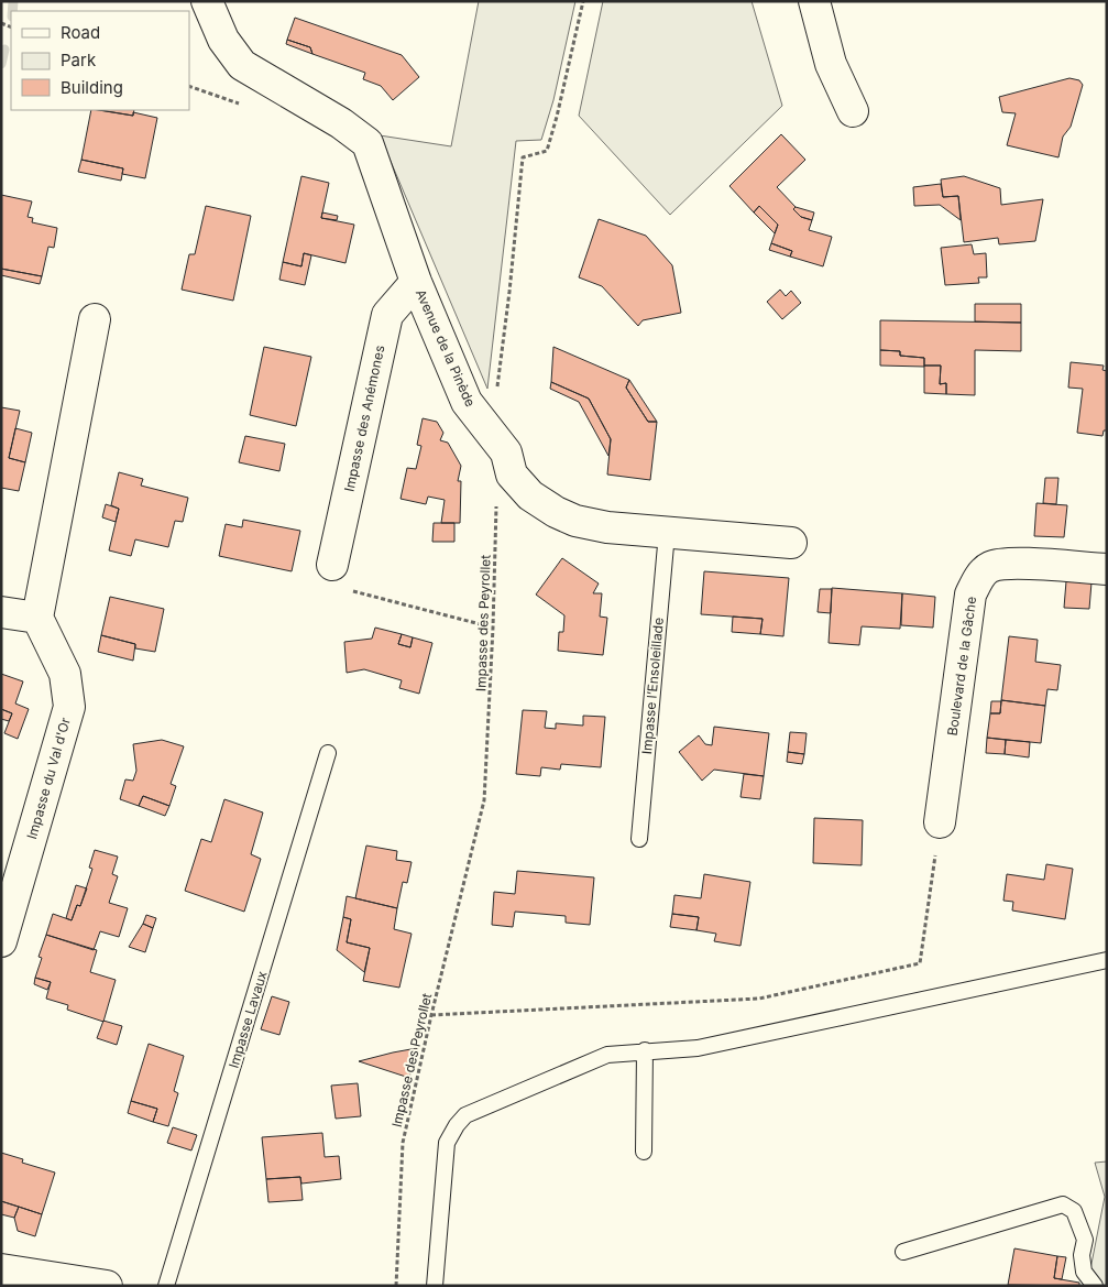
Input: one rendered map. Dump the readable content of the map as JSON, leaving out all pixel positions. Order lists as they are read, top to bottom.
{
  "streets": {
    "street": [
      "Avenue de la Pinède",
      "Impasse des Anémones",
      "Boulevard de la Gâche",
      "Impasse du Val d'Or"
    ],
    "lane": ["Impasse l’Ensoleillade", "Impasse Lavaux"],
    "path": ["Impasse des Peyrollet"]
  },
  "crossings": [
    ["Avenue de la Pinède", "Impasse des Anémones"],
    ["Avenue de la Pinède", "Impasse des Peyrollet"],
    ["Avenue de la Pinède", "Impasse l’Ensoleillade"]
  ],
  "legend": ["Road", "Park", "Building"]
}
